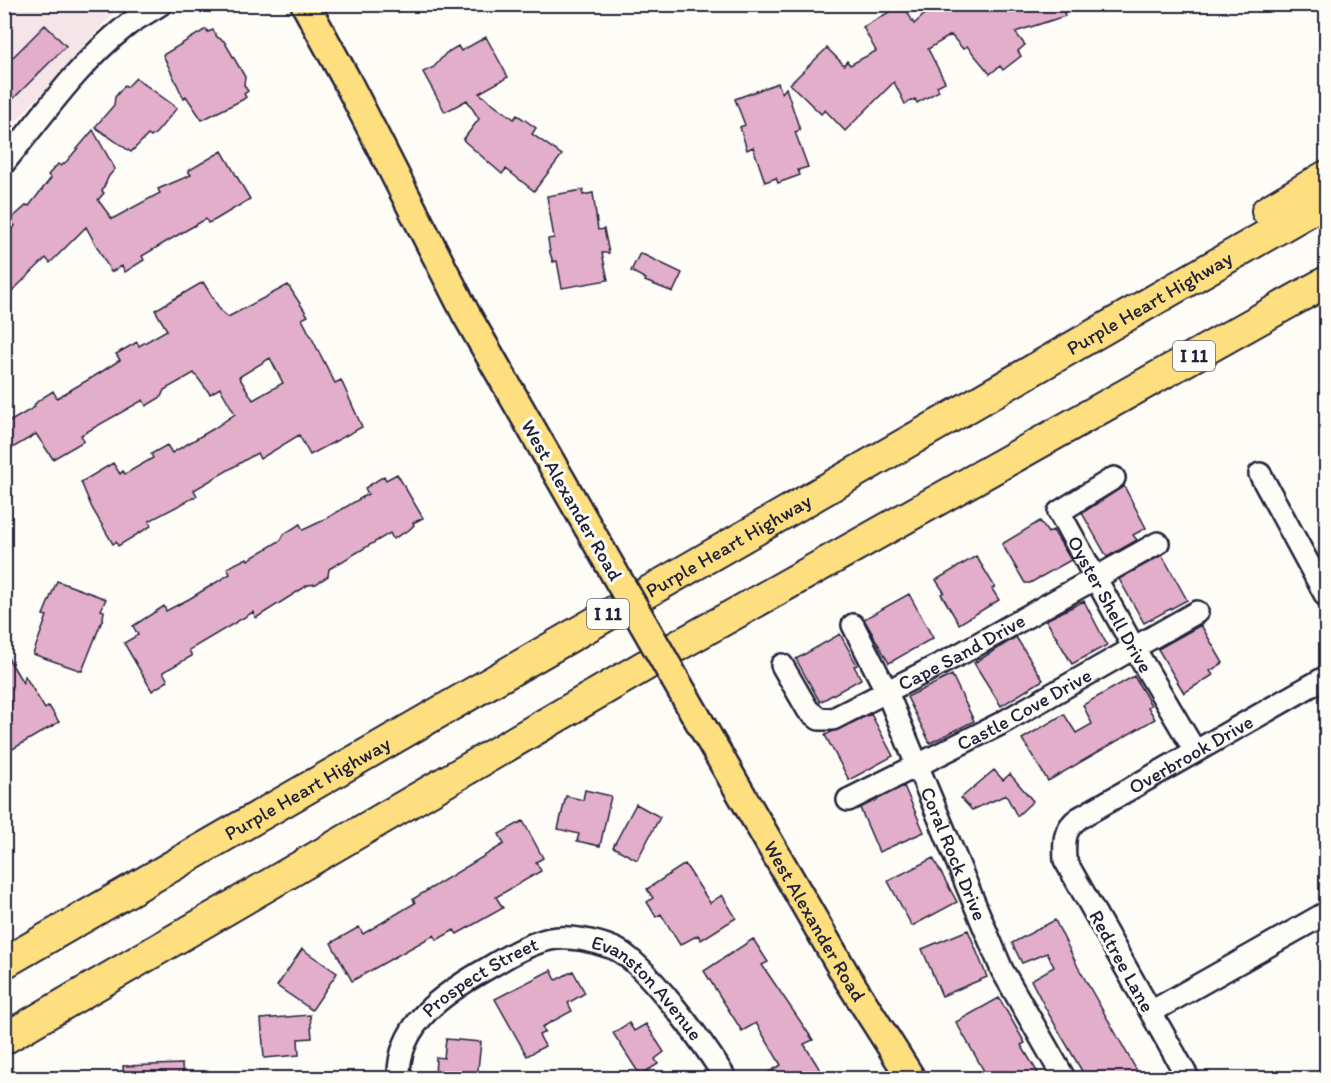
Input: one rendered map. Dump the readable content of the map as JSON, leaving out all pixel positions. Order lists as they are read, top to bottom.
{
  "streets": {
    "highway": ["Purple Heart Highway", "I 11"],
    "main road": ["West Alexander Road"],
    "street": [
      "Oyster Shell Drive",
      "Cape Sand Drive",
      "Castle Cove Drive",
      "Overbrook Drive",
      "Coral Rock Drive",
      "Redtree Lane",
      "Prospect Street",
      "Evanston Avenue"
    ]
  },
  "crossings": [
    ["Oyster Shell Drive", "Cape Sand Drive"],
    ["Oyster Shell Drive", "Castle Cove Drive"],
    ["Oyster Shell Drive", "Overbrook Drive"],
    ["Cape Sand Drive", "Coral Rock Drive"],
    ["Castle Cove Drive", "Coral Rock Drive"],
    ["Overbrook Drive", "Redtree Lane"],
    ["Prospect Street", "Evanston Avenue"]
  ]
}
